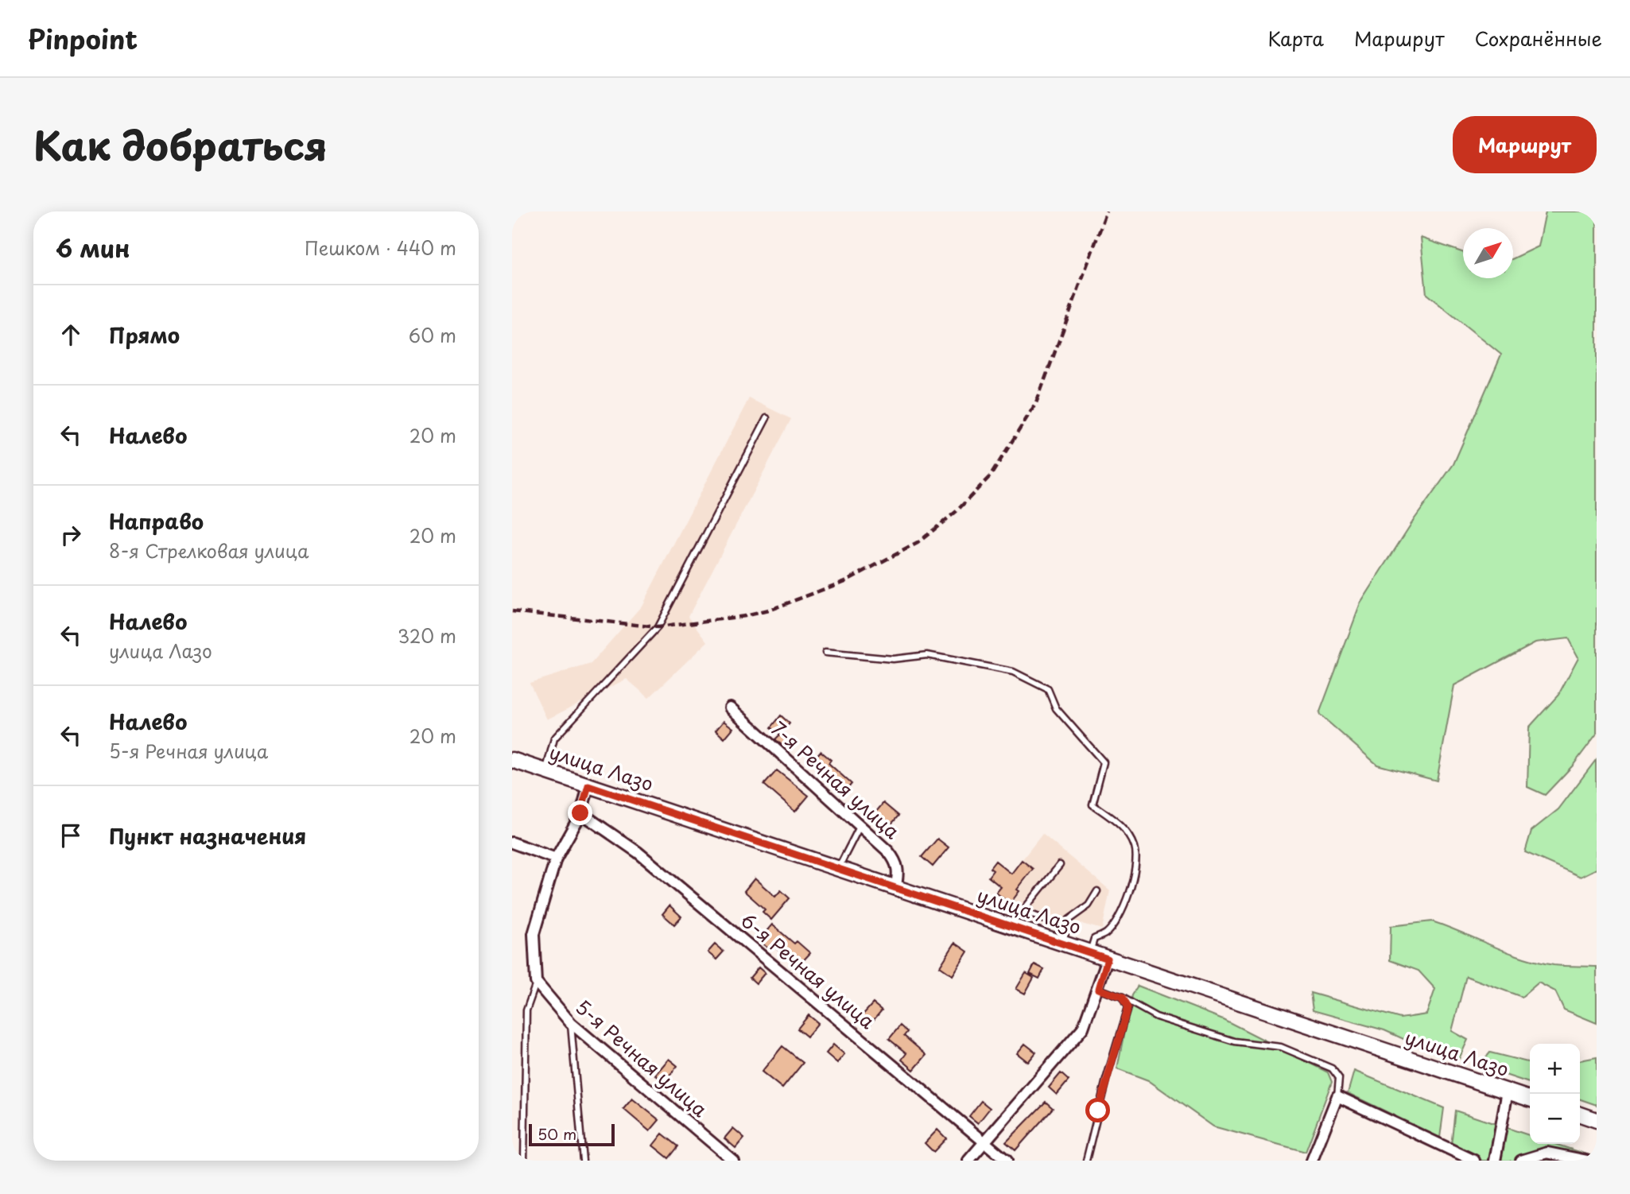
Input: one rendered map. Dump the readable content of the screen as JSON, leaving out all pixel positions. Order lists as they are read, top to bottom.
{
  "streets": {
    "main road": ["улица Лазо"],
    "street": ["7-я Речная улица", "6-я Речная улица", "5-я Речная улица"]
  },
  "crossings": [
    ["улица Лазо", "7-я Речная улица"]
  ],
  "scale_bar": "50 m",
  "north": "top right",
  "page": {
    "header": "Pinpoint",
    "nav": ["Карта", "Маршрут", "Сохранённые"],
    "title": "Как добраться",
    "buttons": "Маршрут",
    "heading": ["6 мин", "Пешком · 440 m"],
    "list": [
      ["Прямо", "60 m"],
      ["Налево", "20 m"],
      ["Направо", "8-я Стрелковая улица", "20 m"],
      ["Налево", "улица Лазо", "320 m"],
      ["Налево", "5-я Речная улица", "20 m"],
      "Пункт назначения"
    ],
    "map_buttons": ["+", "−"],
    "scale": "50 m"
  }
}
